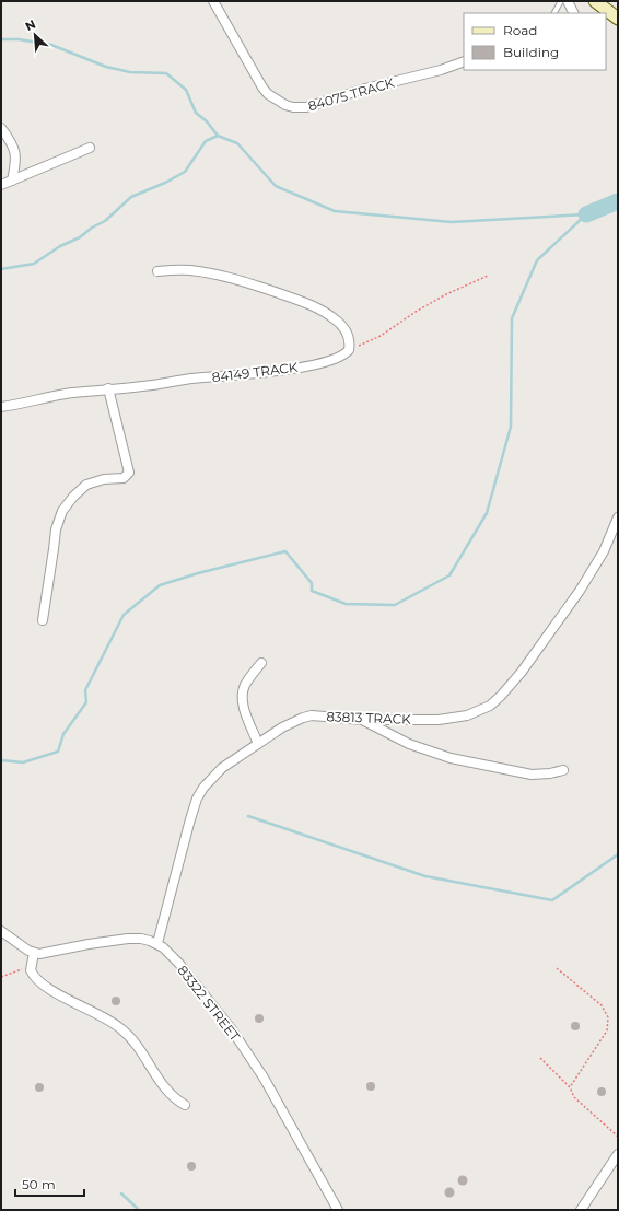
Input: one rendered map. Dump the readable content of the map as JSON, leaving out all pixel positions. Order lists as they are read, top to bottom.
{
  "streets": {
    "street": [
      "84075 TRACK",
      "84149 TRACK",
      "83813 TRACK",
      "83322 STREET"
    ]
  },
  "crossings": [
    ["83813 TRACK", "83322 STREET"]
  ],
  "legend": ["Road", "Building"],
  "scale_bar": "50 m",
  "north": "top left"
}
